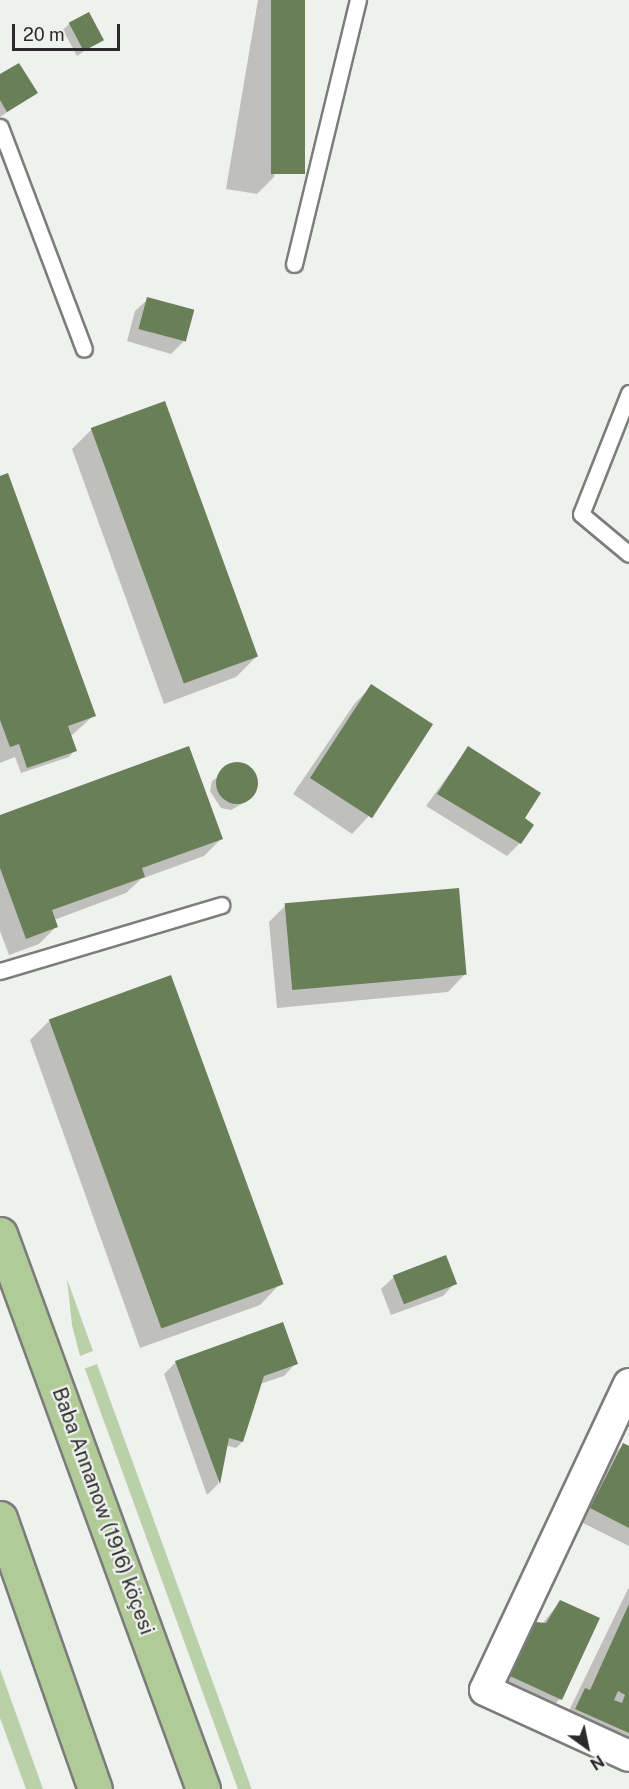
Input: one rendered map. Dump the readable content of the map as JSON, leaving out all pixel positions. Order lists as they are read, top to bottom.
{
  "streets": {
    "main road": ["Baba Annanow (1916) köçesi"]
  },
  "scale_bar": "20 m",
  "north": "bottom right"
}
